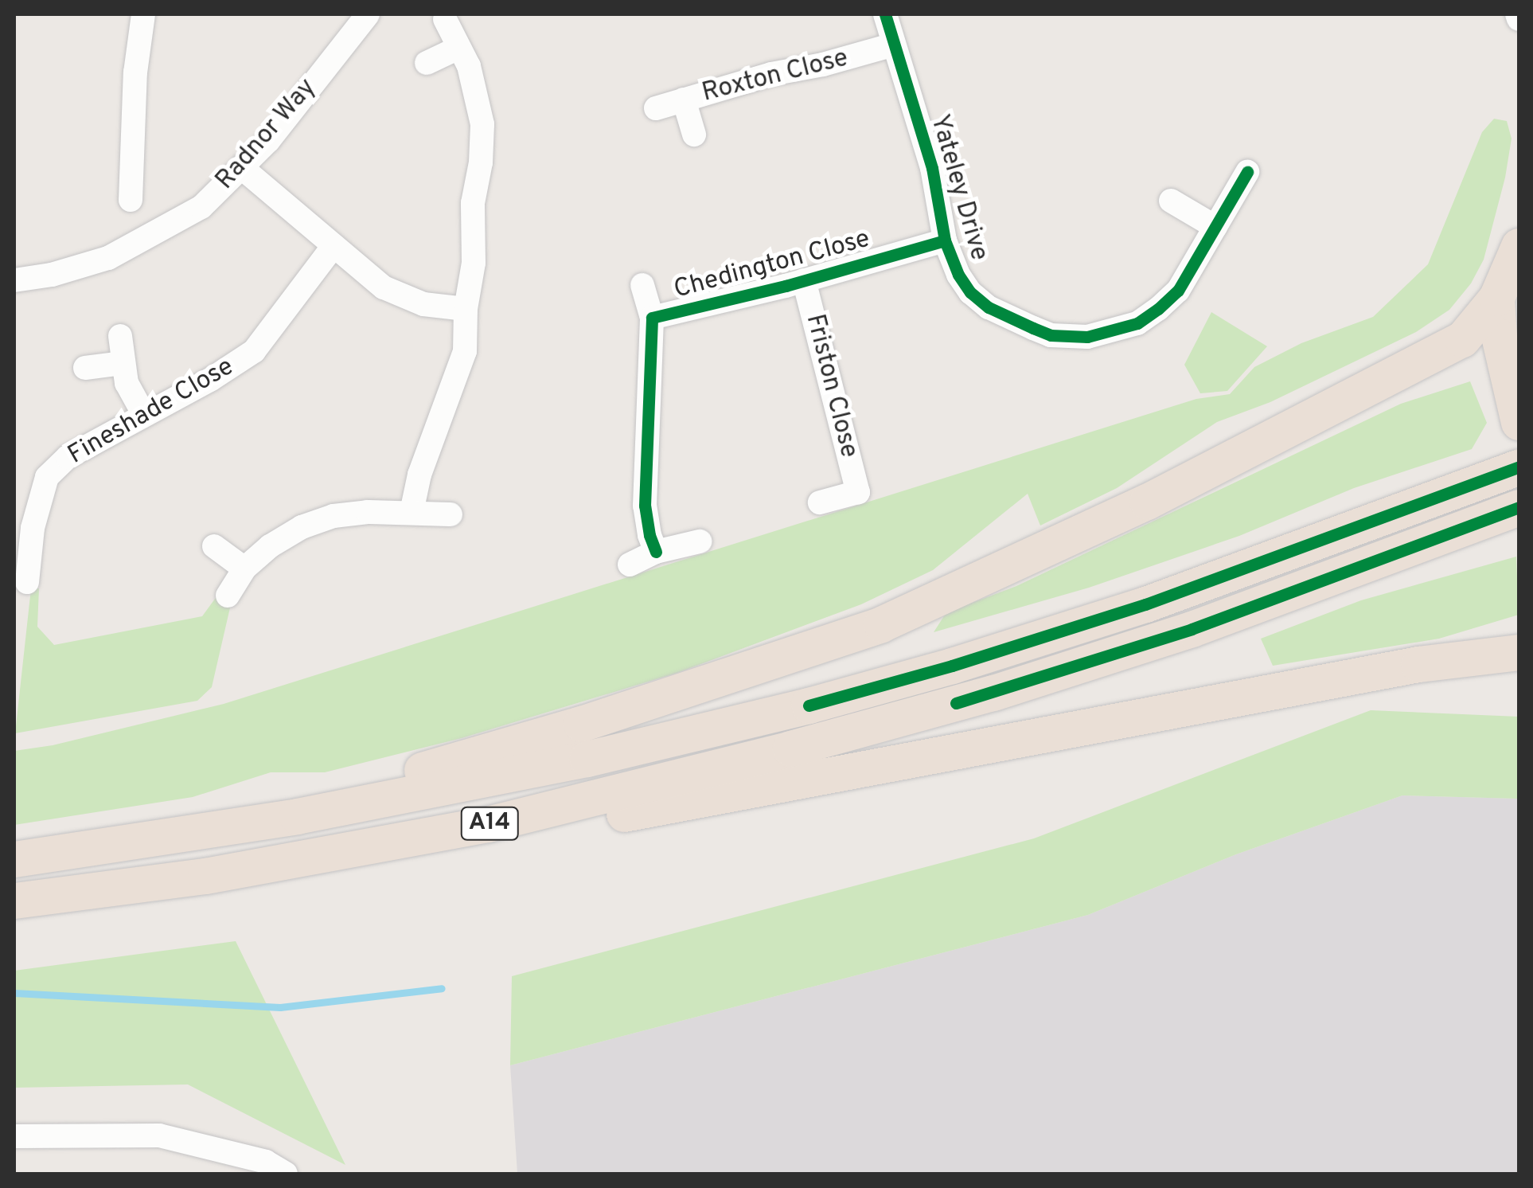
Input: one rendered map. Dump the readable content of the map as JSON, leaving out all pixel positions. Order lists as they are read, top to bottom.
{
  "streets": {
    "highway": ["A14"],
    "street": [
      "Roxton Close",
      "Radnor Way",
      "Yateley Drive",
      "Chedington Close",
      "Friston Close",
      "Fineshade Close"
    ]
  },
  "crossings": [
    ["Roxton Close", "Yateley Drive"],
    ["Yateley Drive", "Chedington Close"],
    ["Chedington Close", "Friston Close"]
  ]
}
